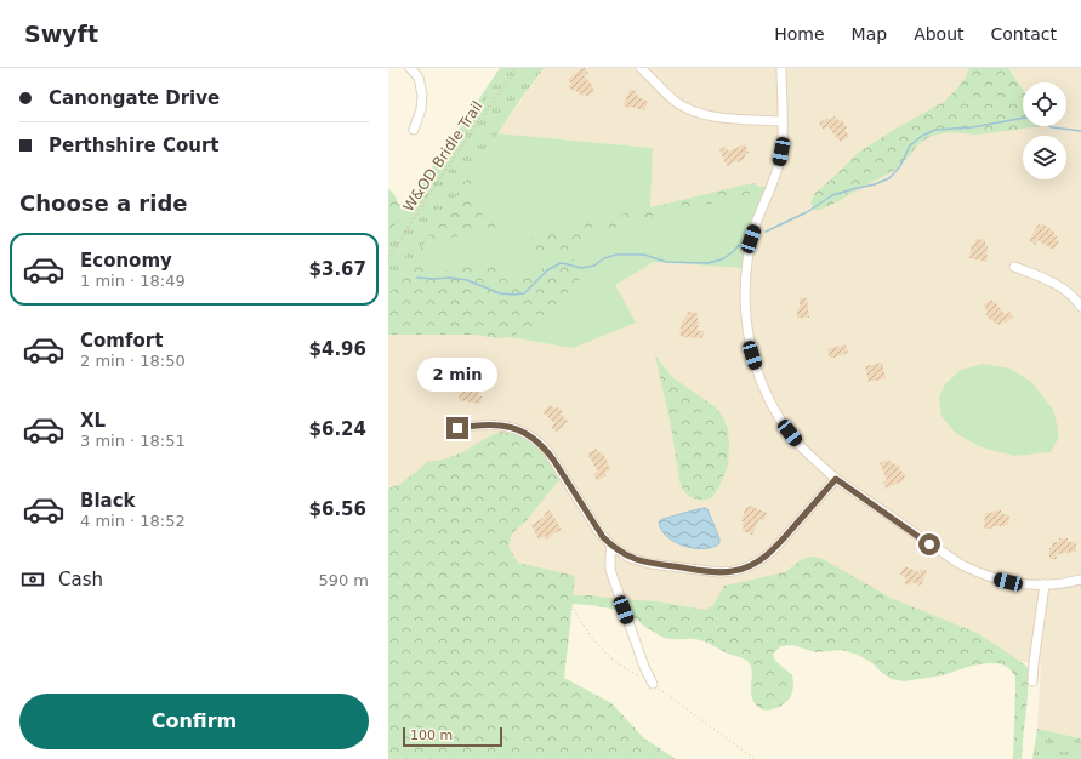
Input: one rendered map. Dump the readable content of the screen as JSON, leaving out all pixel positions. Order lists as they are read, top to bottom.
{
  "streets": {
    "path": ["W&OD Bridle Trail"]
  },
  "scale_bar": "100 m",
  "page": {
    "header": "Swyft",
    "nav": [
      "Home",
      "Map",
      "About",
      "Contact"
    ],
    "banner": ["Canongate Drive", "Perthshire Court"],
    "heading": "Choose a ride",
    "list": [
      {
        "name": "Economy",
        "note": "1 min · 18:49",
        "value": "$3.67"
      },
      {
        "name": "Comfort",
        "note": "2 min · 18:50",
        "value": "$4.96"
      },
      {
        "name": "XL",
        "note": "3 min · 18:51",
        "value": "$6.24"
      },
      {
        "name": "Black",
        "note": "4 min · 18:52",
        "value": "$6.56"
      }
    ],
    "bubble": "2 min",
    "pay": ["Cash", "590 m"],
    "buttons": "Confirm",
    "scale": "100 m"
  }
}
